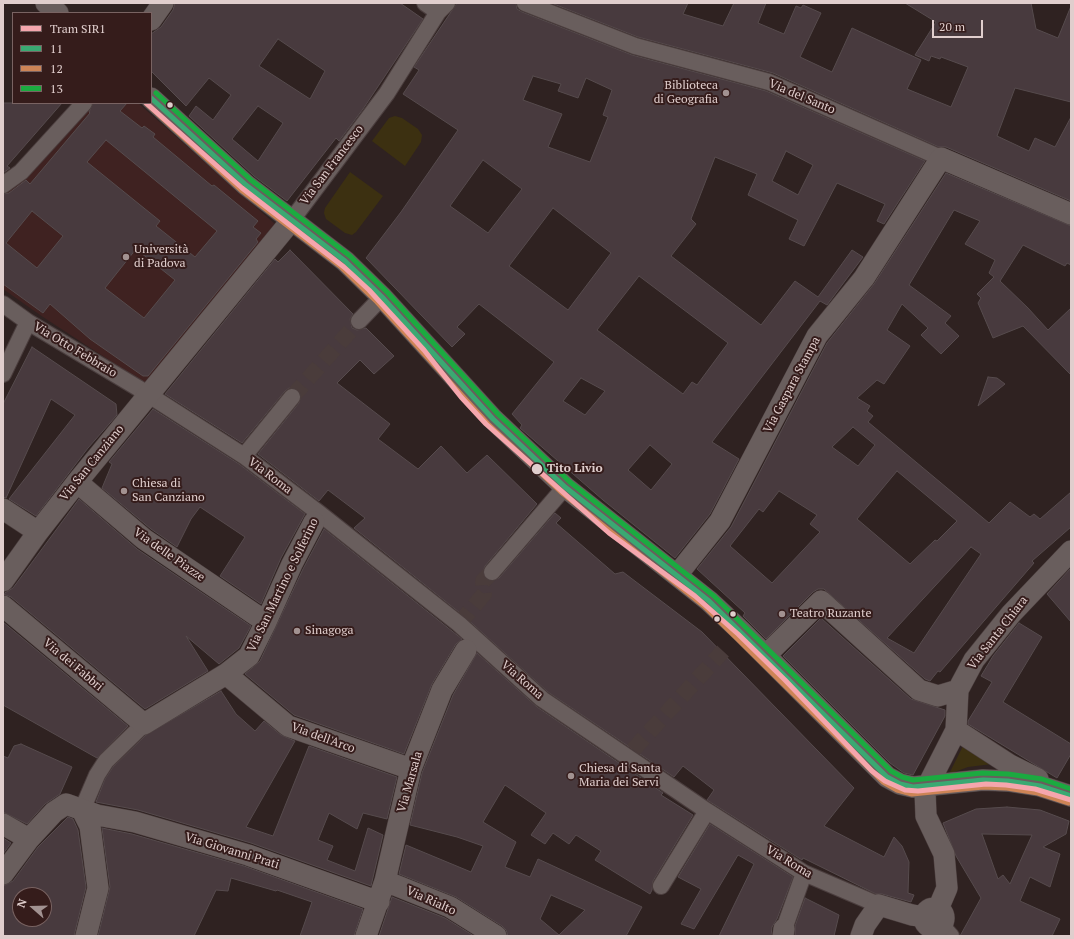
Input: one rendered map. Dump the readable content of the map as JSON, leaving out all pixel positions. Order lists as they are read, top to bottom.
{
  "streets": {
    "street": [
      "Via del Santo",
      "Via San Francesco",
      "Via Otto Febbraio",
      "Via Gaspara Stampa",
      "Via San Canziano",
      "Via Roma",
      "Via delle Piazze",
      "Via San Martino e Solferino",
      "Via Santa Chiara",
      "Via dei Fabbri",
      "Via dell'Arco",
      "Via Marsala",
      "Via Giovanni Prati",
      "Via Rialto"
    ]
  },
  "crossings": [
    ["Via del Santo", "Via Gaspara Stampa"],
    ["Via San Francesco", "Via Otto Febbraio"],
    ["Via San Francesco", "Via San Canziano"],
    ["Via San Francesco", "Via Roma"],
    ["Via Otto Febbraio", "Via San Canziano"],
    ["Via Otto Febbraio", "Via Roma"],
    ["Via San Canziano", "Via Roma"],
    ["Via San Canziano", "Via delle Piazze"],
    ["Via Roma", "Via San Martino e Solferino"],
    ["Via Roma", "Via Marsala"],
    ["Via delle Piazze", "Via San Martino e Solferino"],
    ["Via San Martino e Solferino", "Via dei Fabbri"],
    ["Via San Martino e Solferino", "Via dell'Arco"],
    ["Via San Martino e Solferino", "Via Giovanni Prati"],
    ["Via dell'Arco", "Via Marsala"],
    ["Via Marsala", "Via Giovanni Prati"],
    ["Via Marsala", "Via Rialto"]
  ],
  "places": [
    "Biblioteca di Geografia",
    "Università di Padova",
    "Tito Livio",
    "Chiesa di San Canziano",
    "Teatro Ruzante",
    "Sinagoga",
    "Chiesa di Santa Maria dei Servi"
  ],
  "lines": [
    "transit line 13",
    "transit line 11",
    "tram line SIR1",
    "transit line 12"
  ],
  "legend": [
    "Tram SIR1",
    "11",
    "12",
    "13"
  ],
  "scale_bar": "20 m",
  "north": "left"
}
